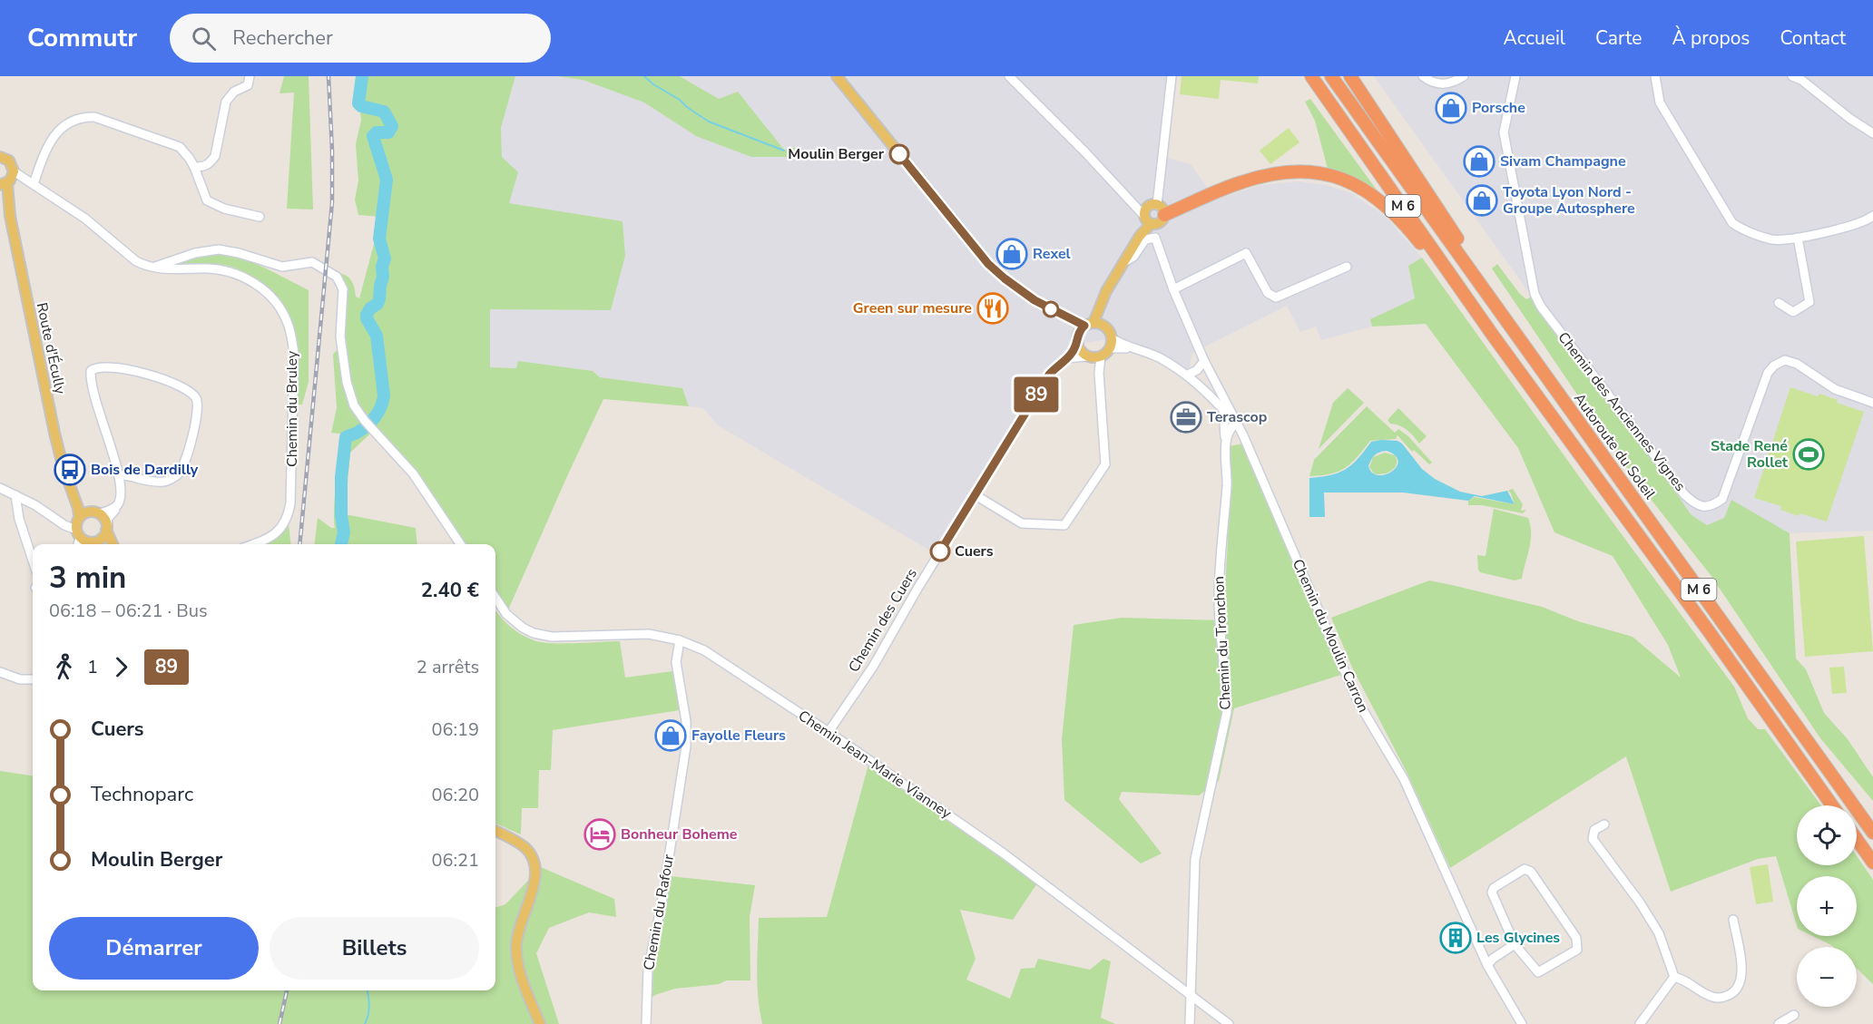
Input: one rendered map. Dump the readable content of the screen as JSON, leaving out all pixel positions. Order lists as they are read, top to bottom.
{
  "streets": {
    "highway": ["M 6", "Autoroute du Soleil"],
    "main road": ["Route d'Écully"],
    "street": [
      "Chemin du Bruley",
      "Chemin des Anciennes Vignes",
      "Chemin des Cuers",
      "Chemin du Moulin Carron",
      "Chemin du Tronchon",
      "Chemin Jean-Marie Vianney",
      "Chemin du Rafour"
    ]
  },
  "crossings": [
    ["Route d'Écully", "Chemin du Bruley"],
    ["Chemin des Cuers", "Chemin Jean-Marie Vianney"],
    ["Chemin du Moulin Carron", "Chemin du Tronchon"],
    ["Chemin du Tronchon", "Chemin Jean-Marie Vianney"],
    ["Chemin Jean-Marie Vianney", "Chemin du Rafour"]
  ],
  "places": {
    "shop": [
      "Porsche",
      "Sivam Champagne",
      "Toyota Lyon Nord - Groupe Autosphere",
      "Rexel",
      "Fayolle Fleurs"
    ],
    "other": ["Moulin Berger", "Cuers"],
    "restaurant": ["Green sur mesure"],
    "office": ["Terascop"],
    "sports": ["Stade René Rollet"],
    "bus stop": ["Bois de Dardilly"],
    "hotel": ["Bonheur Boheme"],
    "building": ["Les Glycines"]
  },
  "lines": ["bus line 89"],
  "page": {
    "header": "Commutr",
    "search": "Rechercher",
    "nav": [
      "Accueil",
      "Carte",
      "À propos",
      "Contact"
    ],
    "on_map": "89",
    "heading": ["3 min", "06:18 – 06:21 · Bus", "2.40 €"],
    "legs": ["1", "89", "2 arrêts"],
    "list": [
      {
        "name": "Cuers",
        "value": "06:19"
      },
      {
        "name": "Technoparc",
        "value": "06:20"
      },
      {
        "name": "Moulin Berger",
        "value": "06:21"
      }
    ],
    "map_buttons": ["+", "−"],
    "buttons": ["Démarrer", "Billets"]
  }
}
